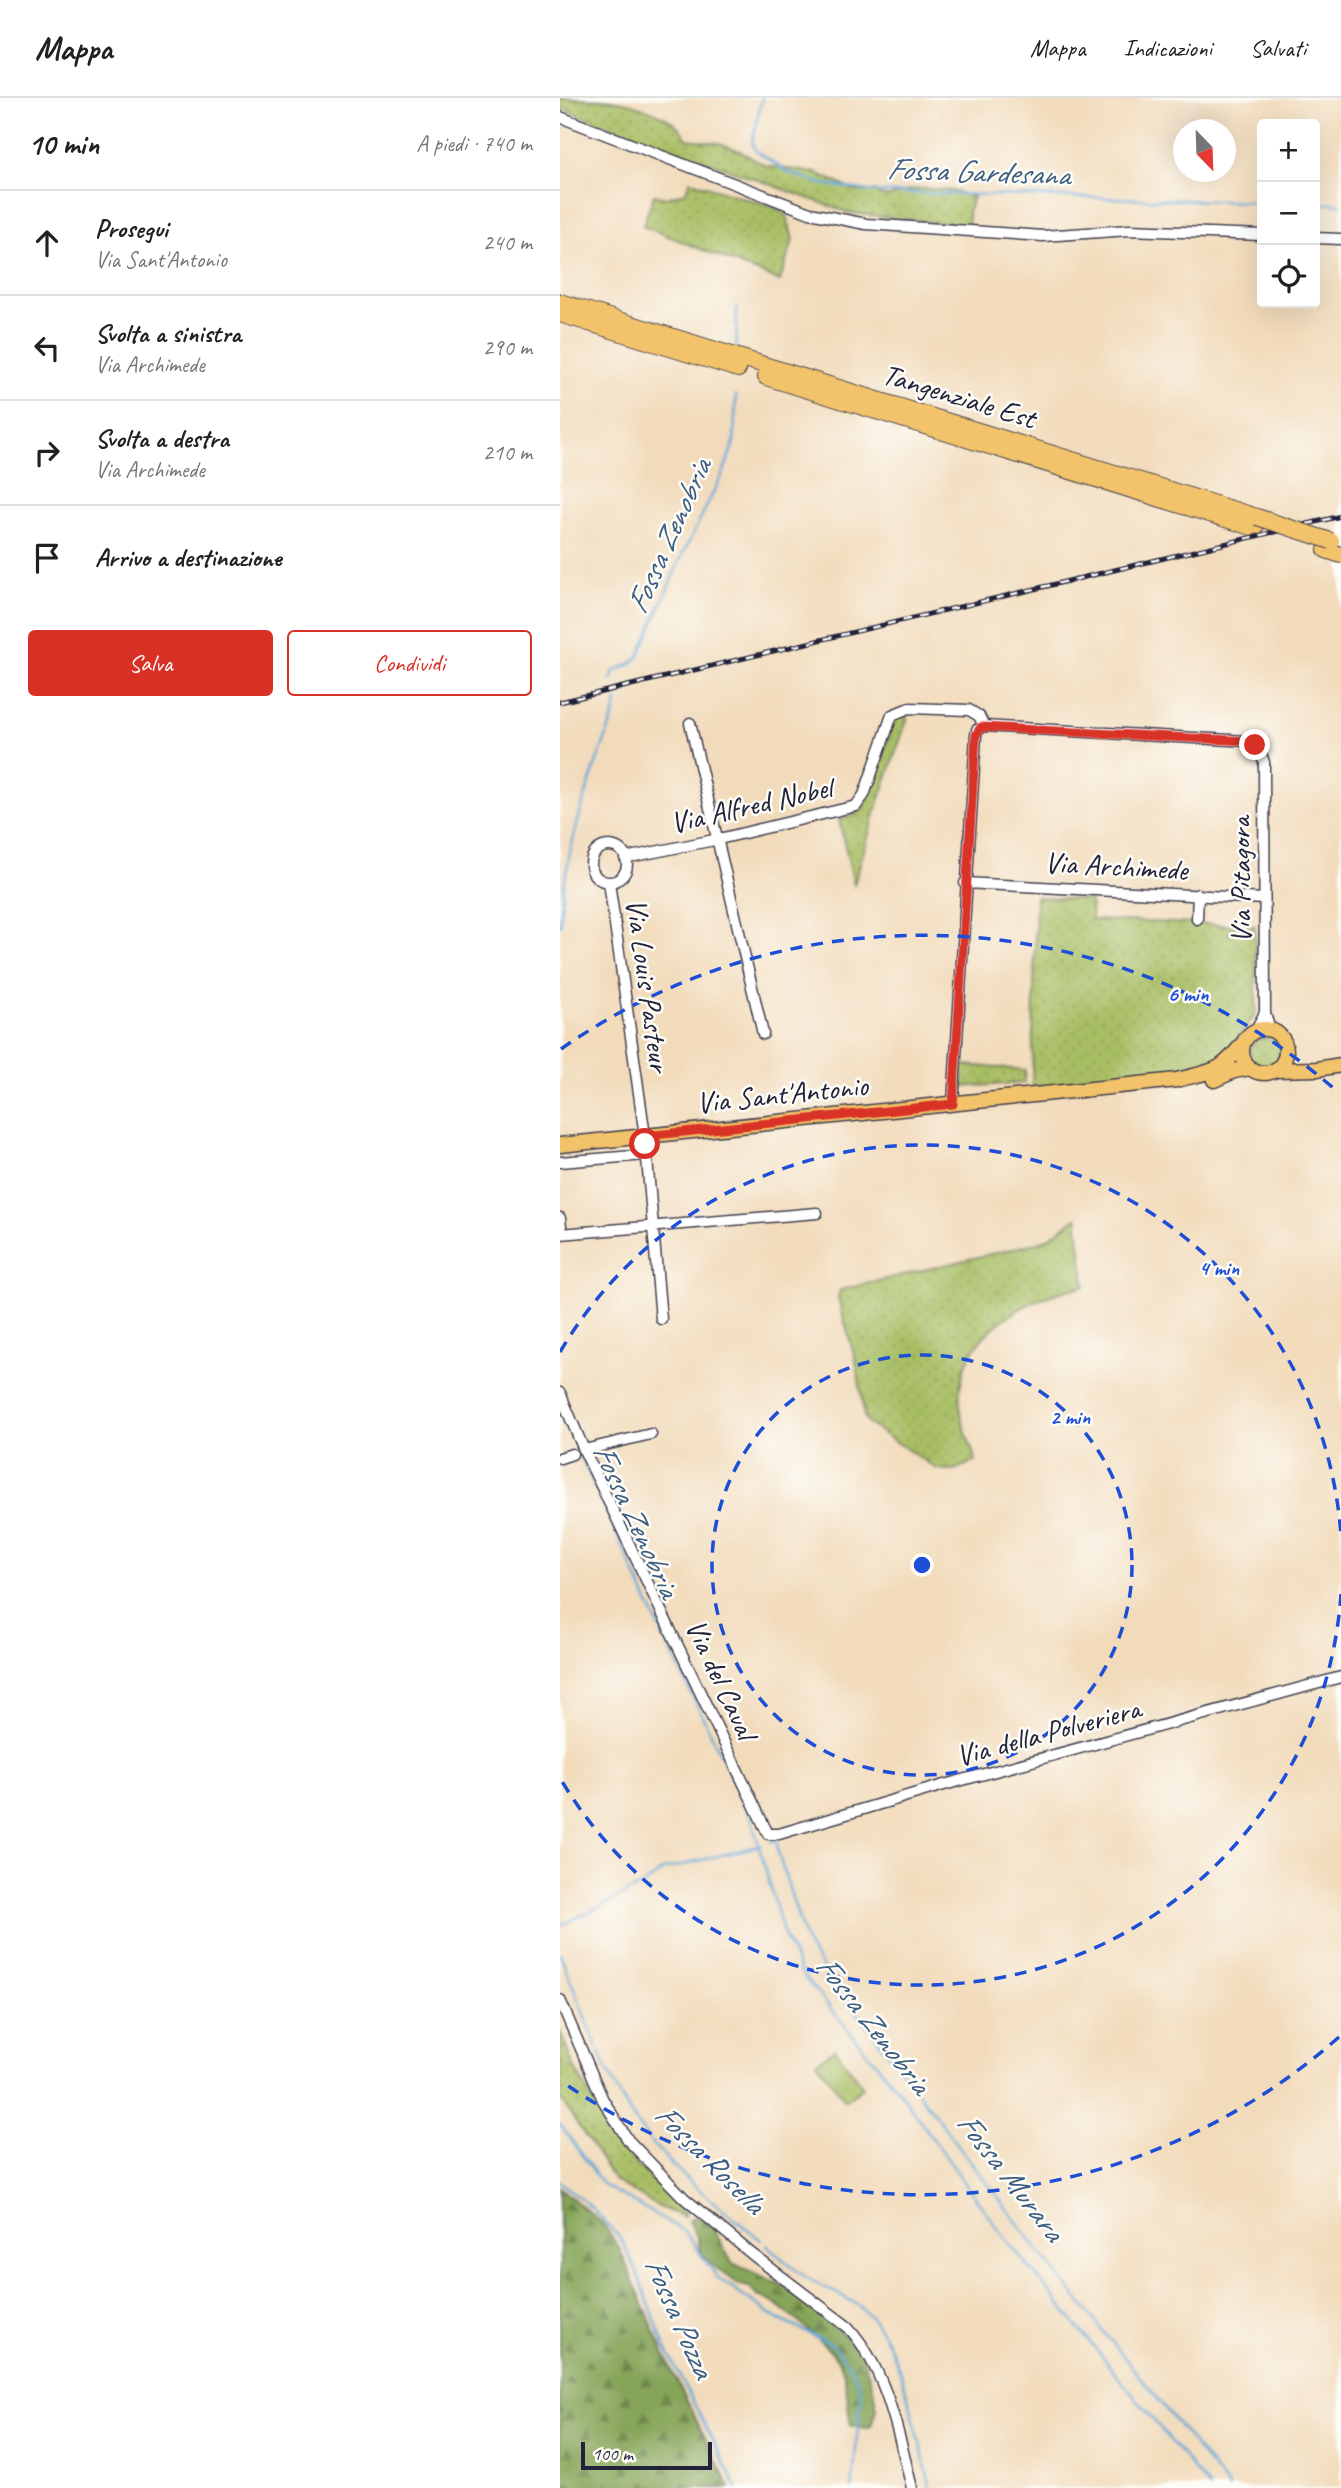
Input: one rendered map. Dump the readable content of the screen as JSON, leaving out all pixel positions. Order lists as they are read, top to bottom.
{
  "streets": {
    "highway": ["Tangenziale Est"],
    "main road": ["Via Sant'Antonio"],
    "street": [
      "Via Alfred Nobel",
      "Via Archimede",
      "Via Pitagora",
      "Via Louis Pasteur",
      "Via del Caval",
      "Via della Polveriera"
    ]
  },
  "crossings": [
    ["Via Alfred Nobel", "Via Pitagora"],
    ["Via Alfred Nobel", "Via Louis Pasteur"],
    ["Via Archimede", "Via Pitagora"],
    ["Via Pitagora", "Via Sant'Antonio"],
    ["Via Louis Pasteur", "Via Sant'Antonio"],
    ["Via del Caval", "Via della Polveriera"]
  ],
  "water": [
    "Fossa Gardesana",
    "Fossa Zenobria",
    "Fossa Rosella",
    "Fossa Murara",
    "Fossa Pozza"
  ],
  "scale_bar": "100 m",
  "north": "bottom right",
  "page": {
    "header": "Mappa",
    "nav": ["Mappa", "Indicazioni", "Salvati"],
    "heading": ["10 min", "A piedi · 740 m"],
    "map_buttons": ["+", "−"],
    "list": [
      ["Prosegui", "Via Sant'Antonio", "240 m"],
      ["Svolta a sinistra", "Via Archimede", "290 m"],
      ["Svolta a destra", "Via Archimede", "210 m"],
      "Arrivo a destinazione"
    ],
    "buttons": ["Salva", "Condividi"],
    "scale": "100 m"
  },
  "rings": ["6 min", "4 min", "2 min"]
}
